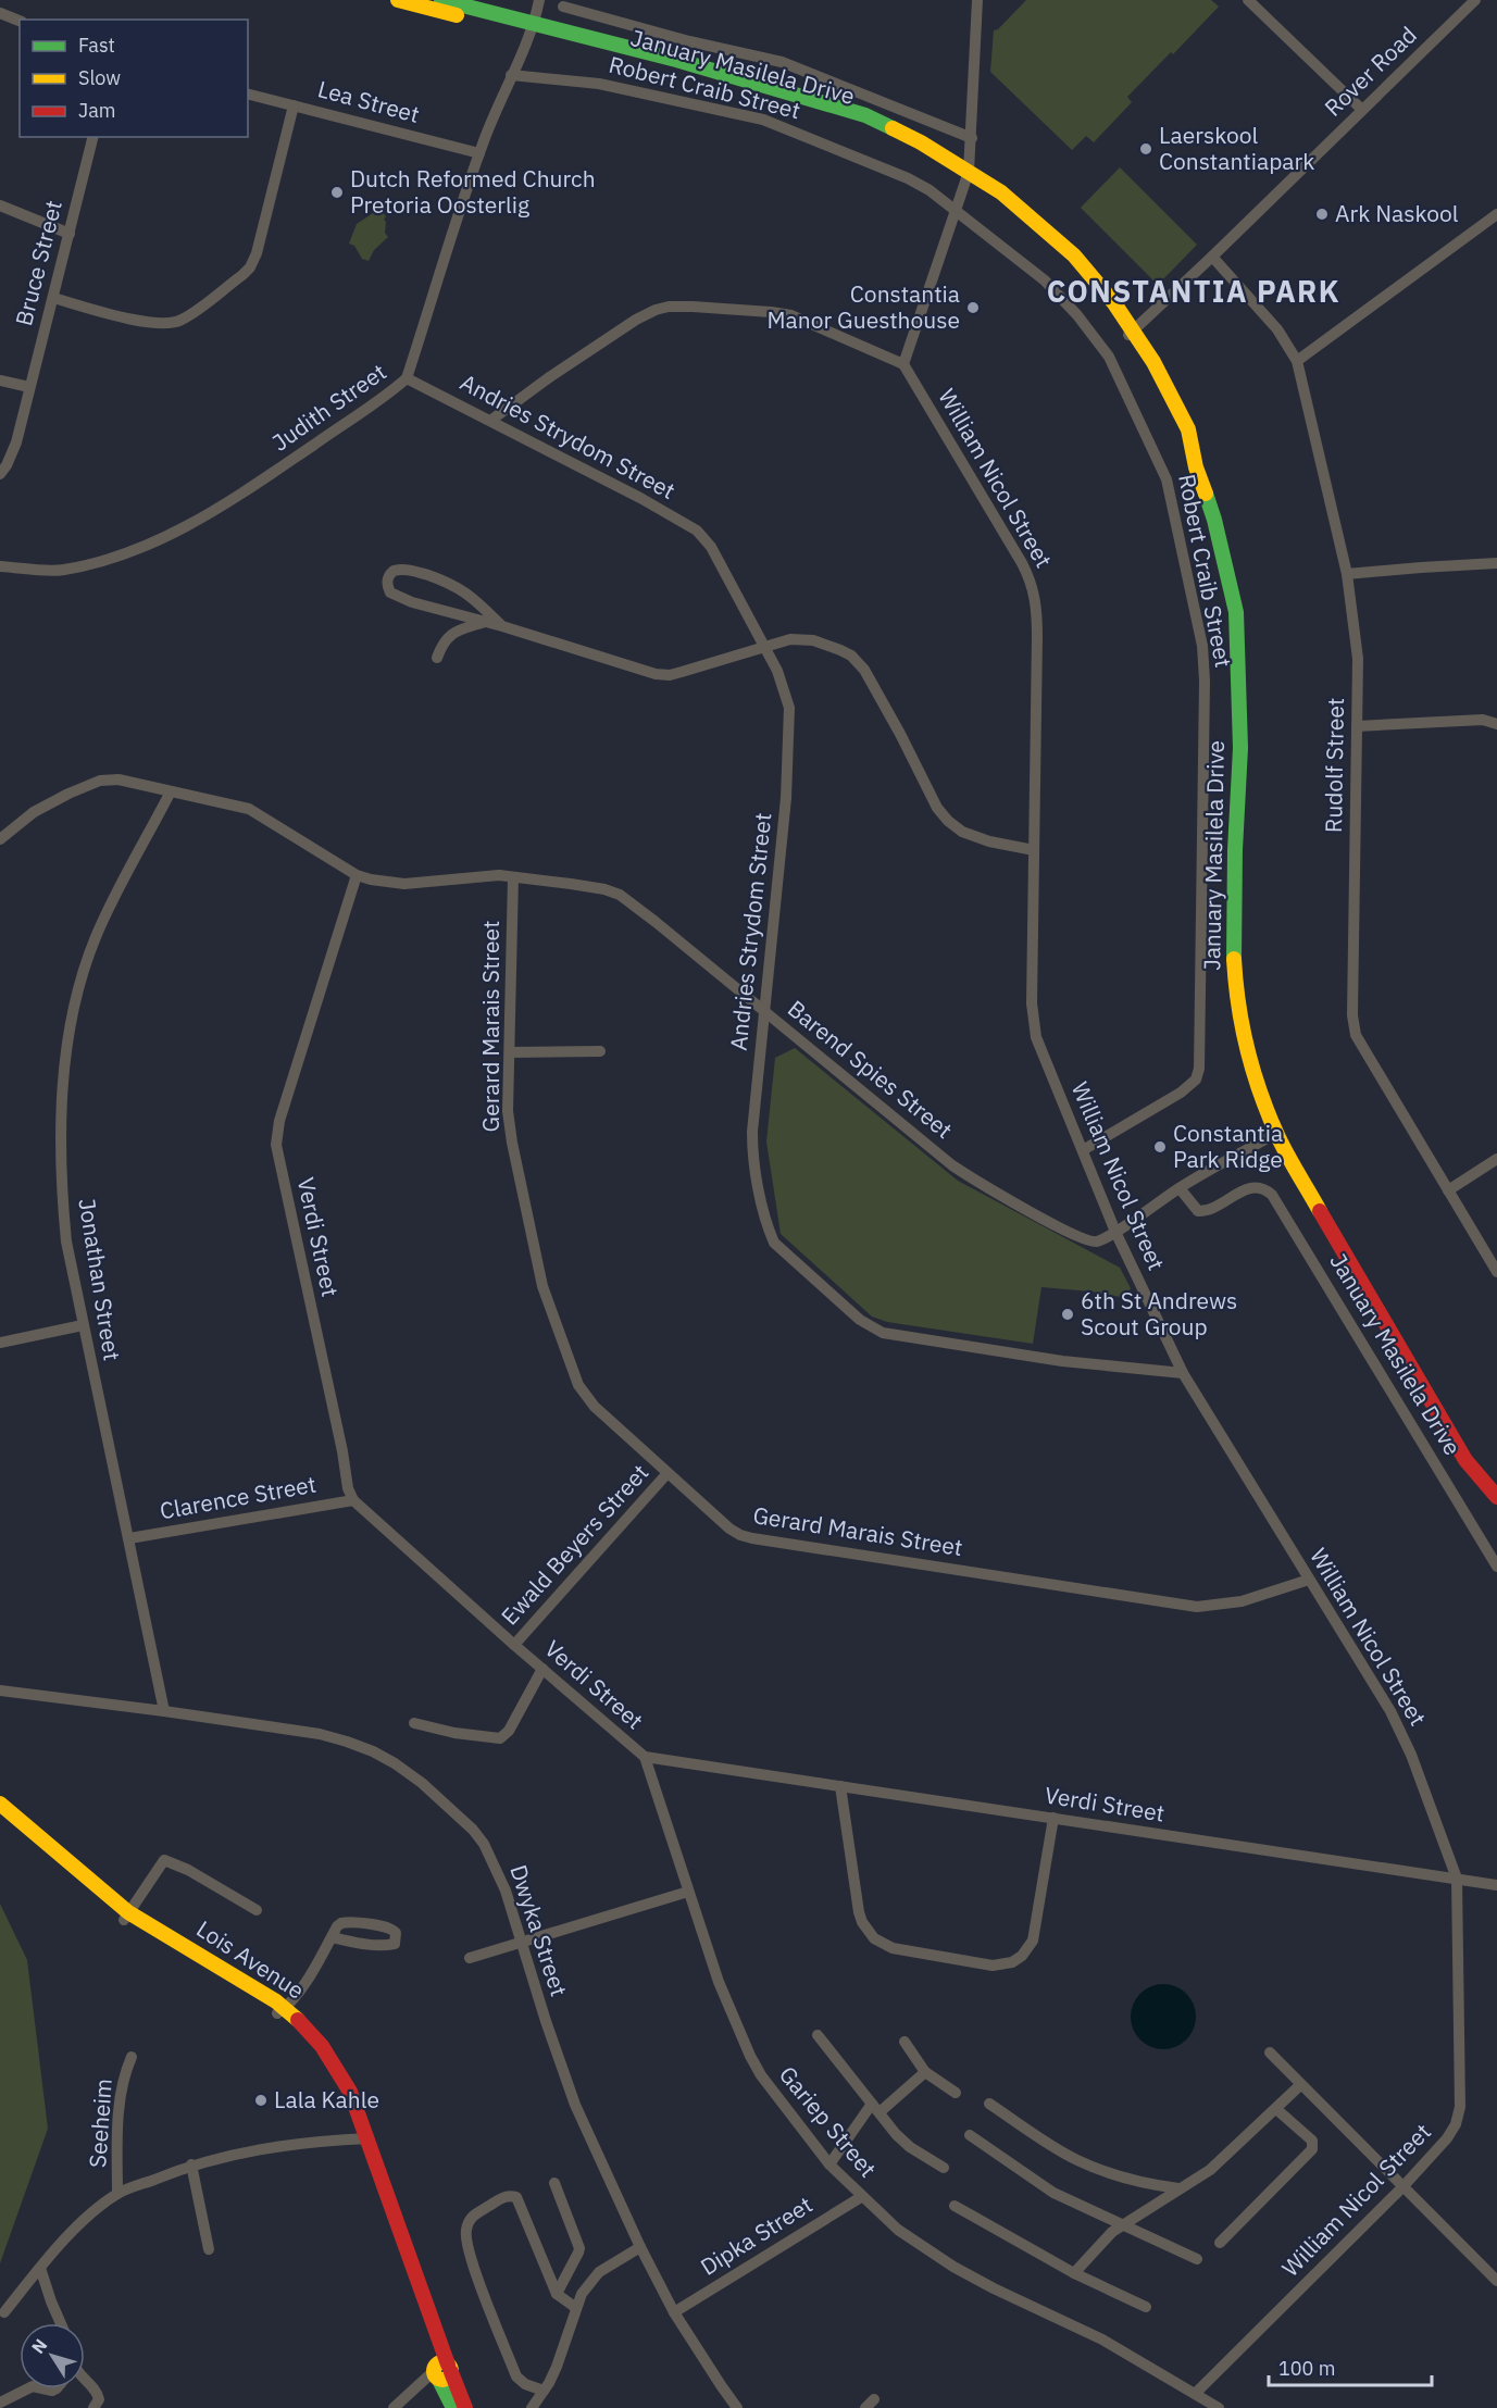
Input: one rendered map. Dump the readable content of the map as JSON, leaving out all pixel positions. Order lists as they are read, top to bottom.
{
  "streets": {
    "main road": ["January Masilela Drive", "Lois Avenue"],
    "street": [
      "Rover Road",
      "Robert Craib Street",
      "Lea Street",
      "Bruce Street",
      "Judith Street",
      "Andries Strydom Street",
      "William Nicol Street",
      "Rudolf Street",
      "Gerard Marais Street",
      "Barend Spies Street",
      "Verdi Street",
      "Jonathan Street",
      "Clarence Street",
      "Ewald Beyers Street",
      "Dwyka Street",
      "Gariep Street",
      "Seeheim",
      "Dipka Street"
    ]
  },
  "crossings": [
    ["January Masilela Drive", "Rover Road"],
    ["January Masilela Drive", "Judith Street"],
    ["Rover Road", "Rudolf Street"],
    ["Robert Craib Street", "Judith Street"],
    ["Robert Craib Street", "William Nicol Street"],
    ["Lea Street", "Judith Street"],
    ["Judith Street", "Andries Strydom Street"],
    ["Andries Strydom Street", "William Nicol Street"],
    ["Andries Strydom Street", "Barend Spies Street"],
    ["William Nicol Street", "Gerard Marais Street"],
    ["William Nicol Street", "Barend Spies Street"],
    ["William Nicol Street", "Verdi Street"],
    ["William Nicol Street", "Gariep Street"],
    ["Gerard Marais Street", "Barend Spies Street"],
    ["Gerard Marais Street", "Ewald Beyers Street"],
    ["Barend Spies Street", "Verdi Street"],
    ["Barend Spies Street", "Jonathan Street"],
    ["Verdi Street", "Clarence Street"],
    ["Verdi Street", "Ewald Beyers Street"],
    ["Verdi Street", "Gariep Street"],
    ["Jonathan Street", "Clarence Street"],
    ["Jonathan Street", "Dwyka Street"],
    ["Dwyka Street", "Dipka Street"],
    ["Gariep Street", "Dipka Street"]
  ],
  "districts": ["CONSTANTIA PARK"],
  "places": [
    "Laerskool Constantiapark",
    "Dutch Reformed Church Pretoria Oosterlig",
    "Ark Naskool",
    "Constantia Manor Guesthouse",
    "Constantia Park Ridge",
    "6th St Andrews Scout Group",
    "Lala Kahle"
  ],
  "legend": ["Fast", "Slow", "Jam"],
  "scale_bar": "100 m",
  "north": "top left"
}
